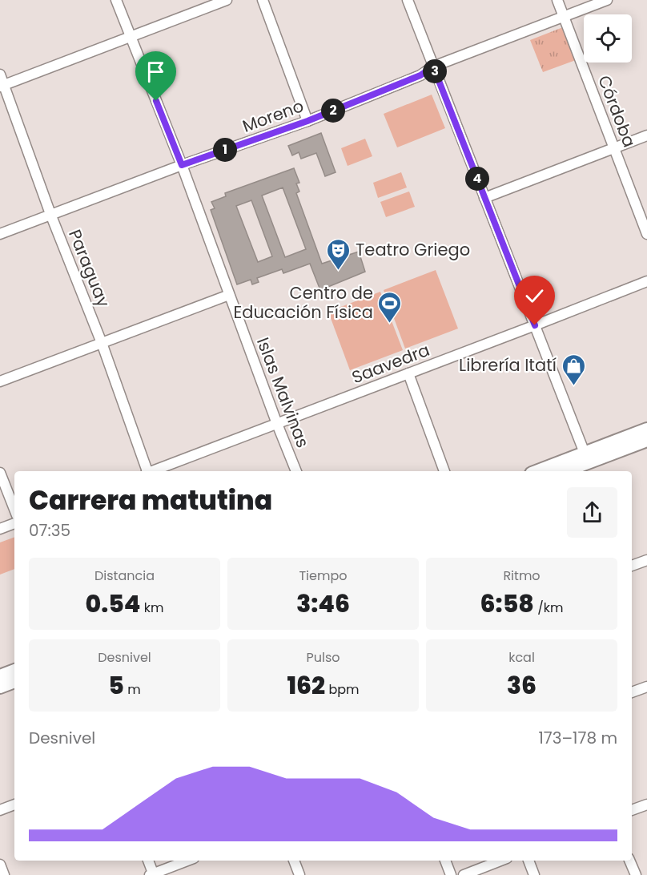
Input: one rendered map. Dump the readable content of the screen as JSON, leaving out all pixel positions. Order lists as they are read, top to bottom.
{
  "streets": {
    "street": [
      "Córdoba",
      "Moreno",
      "Paraguay",
      "Saavedra",
      "Islas Malvinas"
    ]
  },
  "crossings": [
    ["Córdoba", "Moreno"],
    ["Moreno", "Paraguay"],
    ["Moreno", "Islas Malvinas"],
    ["Saavedra", "Islas Malvinas"]
  ],
  "places": {
    "theatre": ["Teatro Griego"],
    "sports": ["Centro de Educación Física"],
    "shop": ["Librería Itatí"]
  },
  "page": {
    "pins": [
      "3",
      "2",
      "1",
      "4"
    ],
    "heading": ["Carrera matutina", "07:35"],
    "stats": [
      ["Distancia", "0.54 km"],
      ["Tiempo", "3:46"],
      ["Ritmo", "6:58 /km"],
      ["Desnivel", "5 m"],
      ["Pulso", "162 bpm"],
      ["kcal", "36"]
    ],
    "chart": ["Desnivel", "173–178 m"]
  }
}
